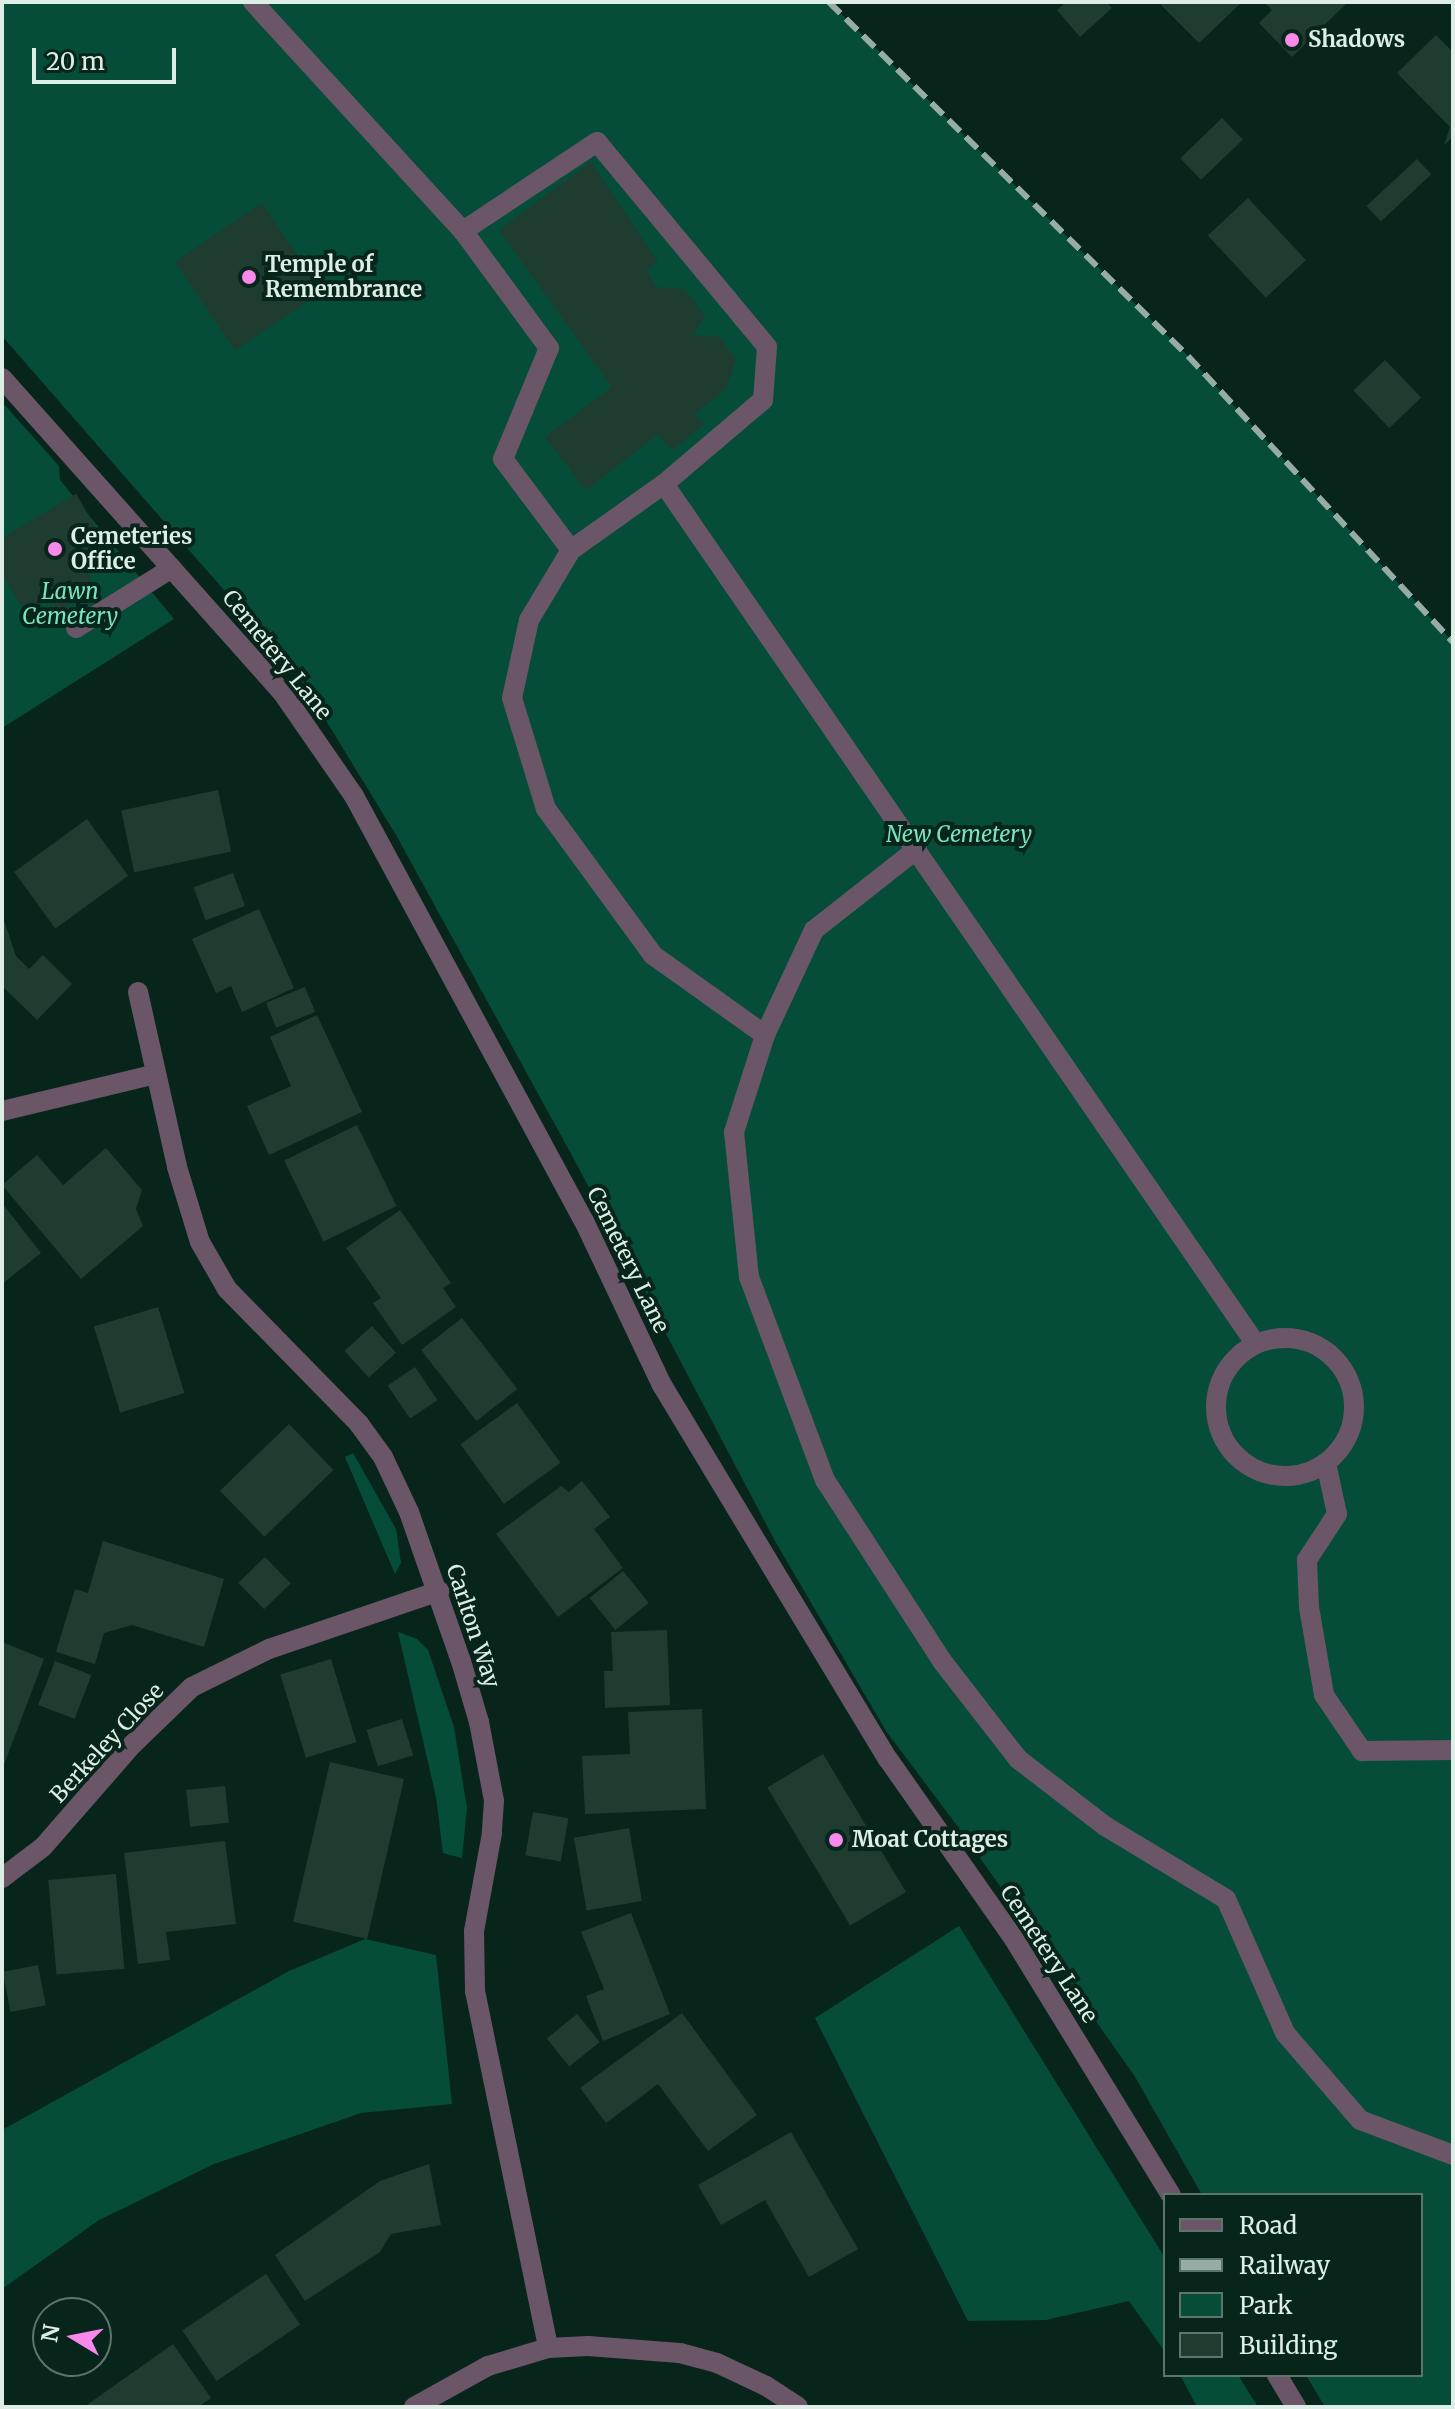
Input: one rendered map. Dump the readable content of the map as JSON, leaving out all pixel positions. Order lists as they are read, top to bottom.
{
  "streets": {
    "street": ["Cemetery Lane", "Carlton Way", "Berkeley Close"]
  },
  "crossings": [
    ["Carlton Way", "Berkeley Close"]
  ],
  "parks": ["Lawn Cemetery", "New Cemetery"],
  "places": [
    "Shadows",
    "Temple of Remembrance",
    "Cemeteries Office",
    "Moat Cottages"
  ],
  "legend": [
    "Road",
    "Railway",
    "Park",
    "Building"
  ],
  "scale_bar": "20 m",
  "north": "left"
}
